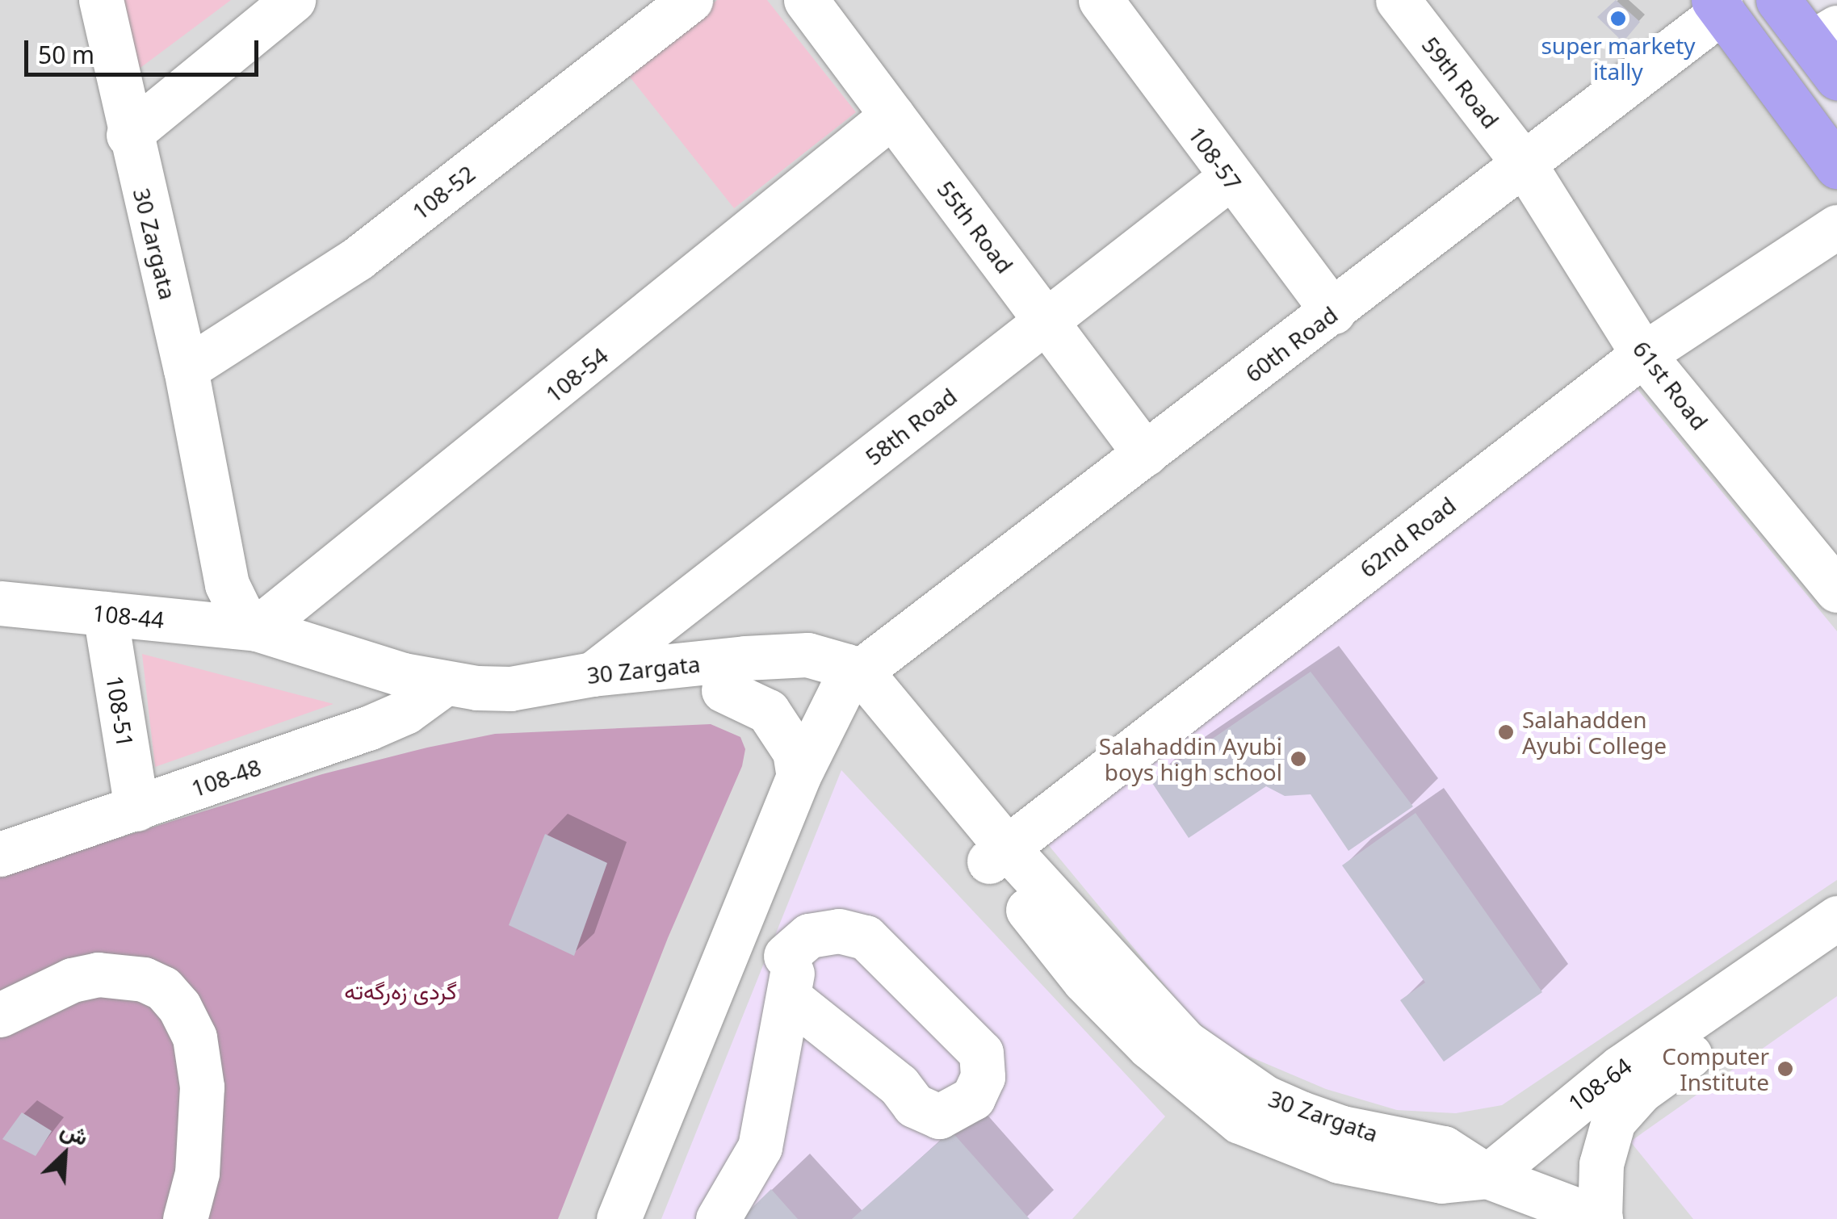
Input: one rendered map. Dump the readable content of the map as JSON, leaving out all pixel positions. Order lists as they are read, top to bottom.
{
  "streets": {
    "street": [
      "59th Road",
      "108-57",
      "108-52",
      "55th Road",
      "30 Zargata",
      "60th Road",
      "108-54",
      "61st Road",
      "58th Road",
      "62nd Road",
      "108-44",
      "108-51",
      "108-48",
      "108-64"
    ]
  },
  "crossings": [
    ["59th Road", "60th Road"],
    ["59th Road", "61st Road"],
    ["108-57", "60th Road"],
    ["108-57", "58th Road"],
    ["108-52", "30 Zargata"],
    ["55th Road", "60th Road"],
    ["55th Road", "108-54"],
    ["55th Road", "58th Road"],
    ["30 Zargata", "60th Road"],
    ["30 Zargata", "108-54"],
    ["30 Zargata", "58th Road"],
    ["30 Zargata", "108-44"],
    ["30 Zargata", "108-48"],
    ["60th Road", "61st Road"],
    ["108-54", "108-44"],
    ["61st Road", "62nd Road"],
    ["108-44", "108-51"],
    ["108-51", "108-48"]
  ],
  "parks": ["گردی زەرگەتە"],
  "places": [
    "super markety itally",
    "Salahadden Ayubi College",
    "Salahaddin Ayubi boys high school",
    "Computer Institute"
  ],
  "scale_bar": "50 m",
  "north": "top right"
}
